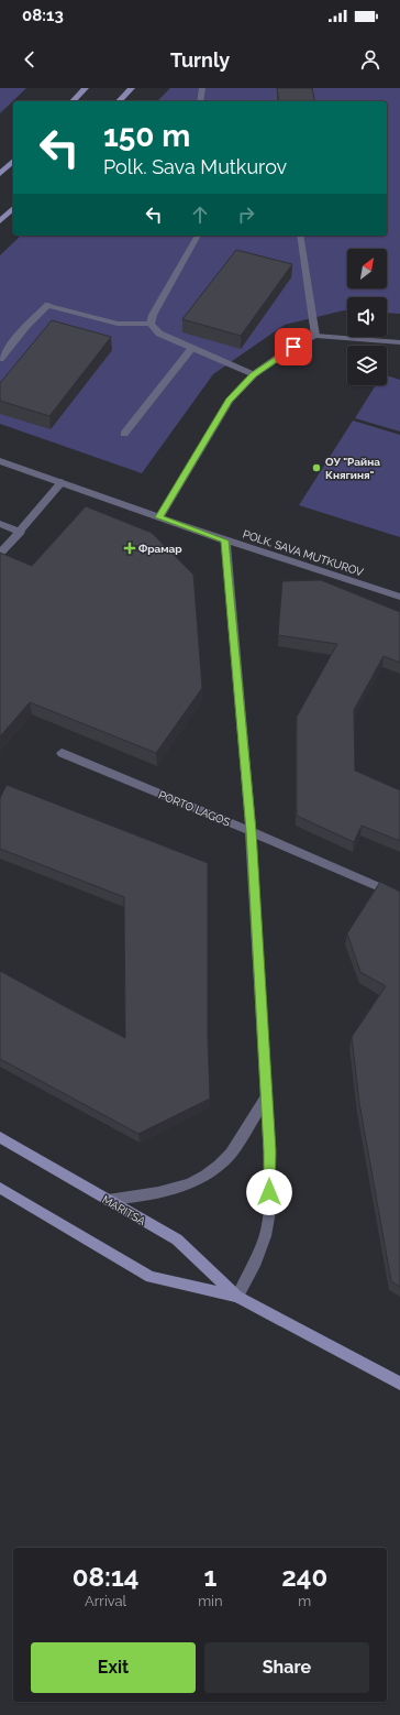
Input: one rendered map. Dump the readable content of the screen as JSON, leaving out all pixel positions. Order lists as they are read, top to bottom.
{
  "streets": {
    "street": ["POLK. SAVA MUTKUROV", "PORTO LAGOS", "MARITSA"]
  },
  "places": {
    "other": ["ОУ \"Райна Княгиня\""],
    "health": ["Фрамар"]
  },
  "north": "top right",
  "page": {
    "status": "08:13",
    "header": "Turnly",
    "turn": ["150 m", "Polk. Sava Mutkurov"],
    "eta": [
      "08:14",
      "Arrival",
      "1",
      "min",
      "240",
      "m"
    ],
    "buttons": ["Exit", "Share"]
  }
}
